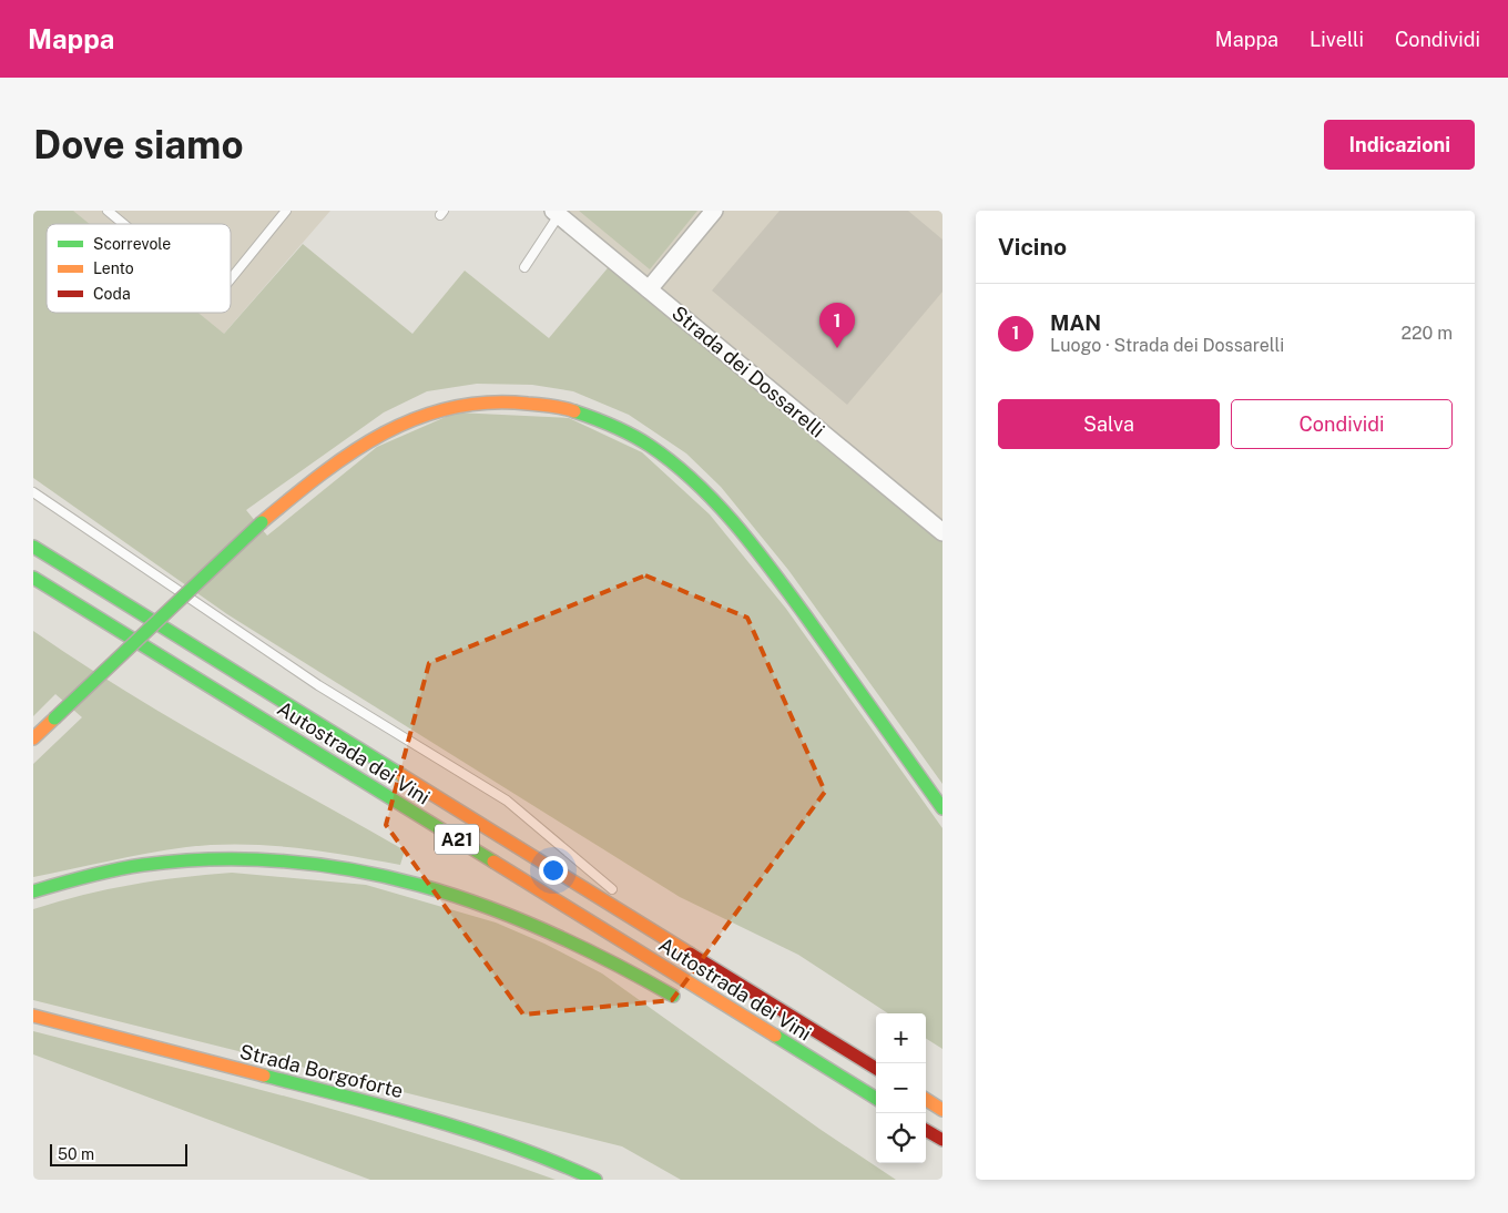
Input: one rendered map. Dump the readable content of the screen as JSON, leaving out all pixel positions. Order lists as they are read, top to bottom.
{
  "streets": {
    "main road": ["Autostrada dei Vini", "A21", "Strada Borgoforte"],
    "street": ["Strada dei Dossarelli"]
  },
  "legend": ["Scorrevole", "Lento", "Coda"],
  "scale_bar": "50 m",
  "page": {
    "header": "Mappa",
    "nav": ["Mappa", "Livelli", "Condividi"],
    "buttons": [
      "Indicazioni",
      ["Salva", "Condividi"]
    ],
    "title": "Dove siamo",
    "heading": "Vicino",
    "list": [
      {
        "mark": "1",
        "name": "MAN",
        "note": "Luogo · Strada dei Dossarelli",
        "value": "220 m"
      }
    ],
    "pins": "1",
    "map_buttons": ["+", "−"],
    "scale": "50 m"
  }
}
